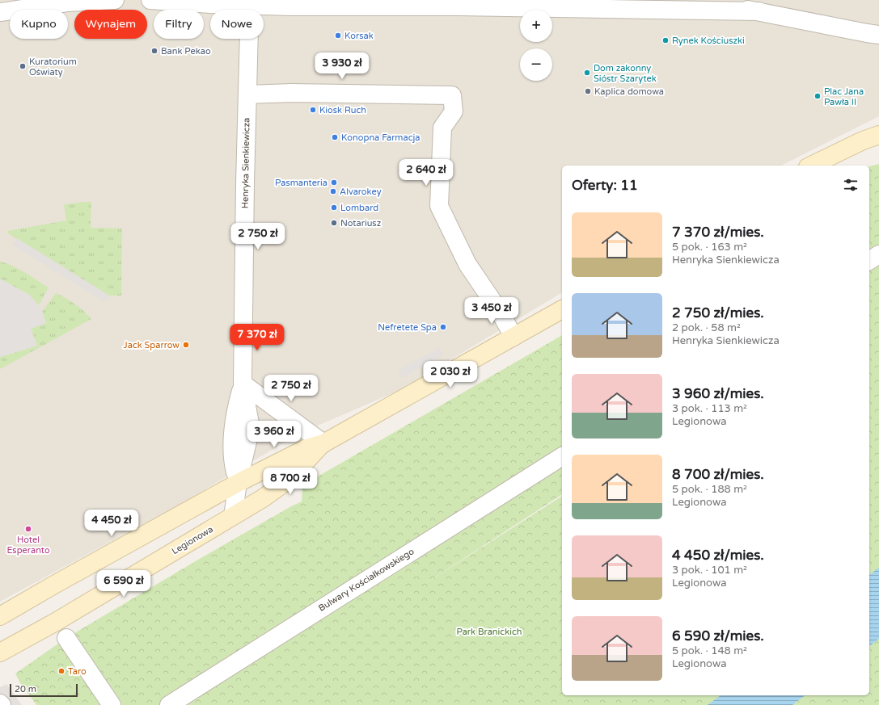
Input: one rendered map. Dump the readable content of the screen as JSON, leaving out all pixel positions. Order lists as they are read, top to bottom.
{
  "streets": {
    "main road": ["Legionowa"],
    "street": ["Henryka Sienkiewicza", "Bulwary Kościałkowskiego"]
  },
  "crossings": [
    ["Henryka Sienkiewicza", "Legionowa"]
  ],
  "parks": ["Park Branickich"],
  "places": [
    "Korsak",
    "Rynek Kościuszki",
    "Bank Pekao",
    "Kuratorium Oświaty",
    "Dom zakonny Sióstr Szarytek",
    "Kaplica domowa",
    "Plac Jana Pawła II",
    "Kiosk Ruch",
    "Konopna Farmacja",
    "Pasmanteria",
    "Alvarokey",
    "Lombard",
    "Notariusz",
    "Nefretete Spa",
    "Jack Sparrow",
    "Hotel Esperanto",
    "Taro"
  ],
  "scale_bar": "20 m",
  "page": {
    "map_buttons": ["+", "−"],
    "chip": [
      "Kupno",
      "Wynajem",
      "Filtry",
      "Nowe"
    ],
    "price": [
      "3 930 zł",
      "2 640 zł",
      "2 750 zł",
      "3 450 zł",
      "7 370 zł",
      "2 030 zł",
      "2 750 zł",
      "3 960 zł",
      "8 700 zł",
      "4 450 zł",
      "6 590 zł"
    ],
    "heading": "Oferty: 11",
    "list": [
      {
        "name": "7 370 zł/mies.",
        "note": "5 pok. · 163 m² · Henryka Sienkiewicza"
      },
      {
        "name": "2 750 zł/mies.",
        "note": "2 pok. · 58 m² · Henryka Sienkiewicza"
      },
      {
        "name": "3 960 zł/mies.",
        "note": "3 pok. · 113 m² · Legionowa"
      },
      {
        "name": "8 700 zł/mies.",
        "note": "5 pok. · 188 m² · Legionowa"
      },
      {
        "name": "4 450 zł/mies.",
        "note": "3 pok. · 101 m² · Legionowa"
      },
      {
        "name": "6 590 zł/mies.",
        "note": "5 pok. · 148 m² · Legionowa"
      }
    ],
    "scale": "20 m"
  }
}
